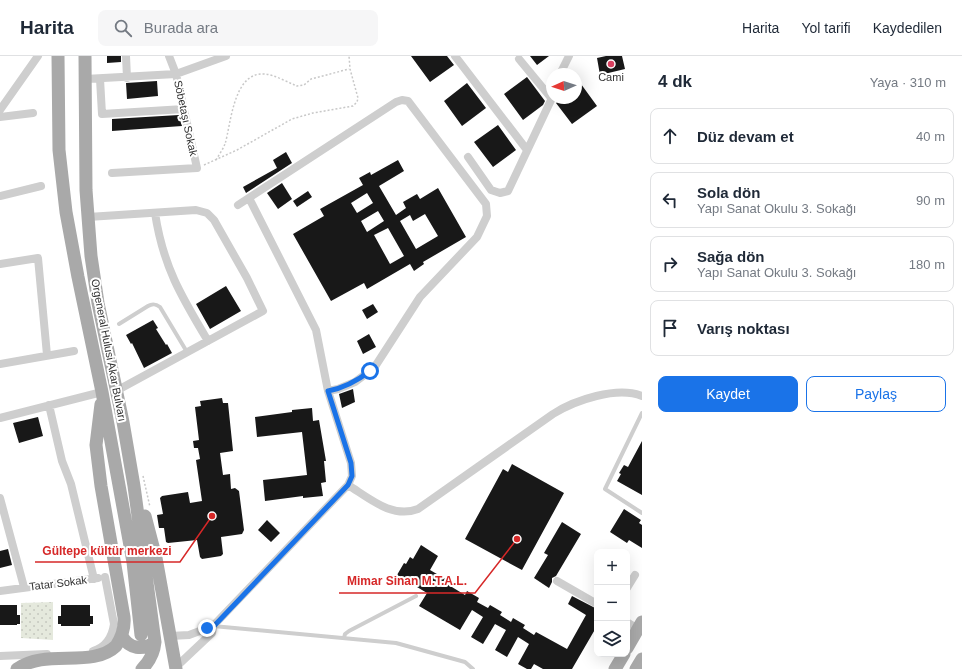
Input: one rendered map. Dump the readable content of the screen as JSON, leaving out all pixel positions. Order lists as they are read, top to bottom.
{
  "streets": {
    "main road": ["Orgeneral Hulusi Akar Bulvarı"],
    "street": ["Söbetaşı Sokak", "Tatar Sokak"]
  },
  "places": ["Cami", "Gültepe kültür merkezi", "Mimar Sinan M.T.A.L."],
  "north": "left",
  "page": {
    "header": "Harita",
    "search": "Burada ara",
    "nav": ["Harita", "Yol tarifi", "Kaydedilen"],
    "heading": ["4 dk", "Yaya · 310 m"],
    "list": [
      ["Düz devam et", "40 m"],
      ["Sola dön", "Yapı Sanat Okulu 3. Sokağı", "90 m"],
      ["Sağa dön", "Yapı Sanat Okulu 3. Sokağı", "180 m"],
      "Varış noktası"
    ],
    "buttons": ["Kaydet", "Paylaş"],
    "map_buttons": ["+", "−"]
  }
}
